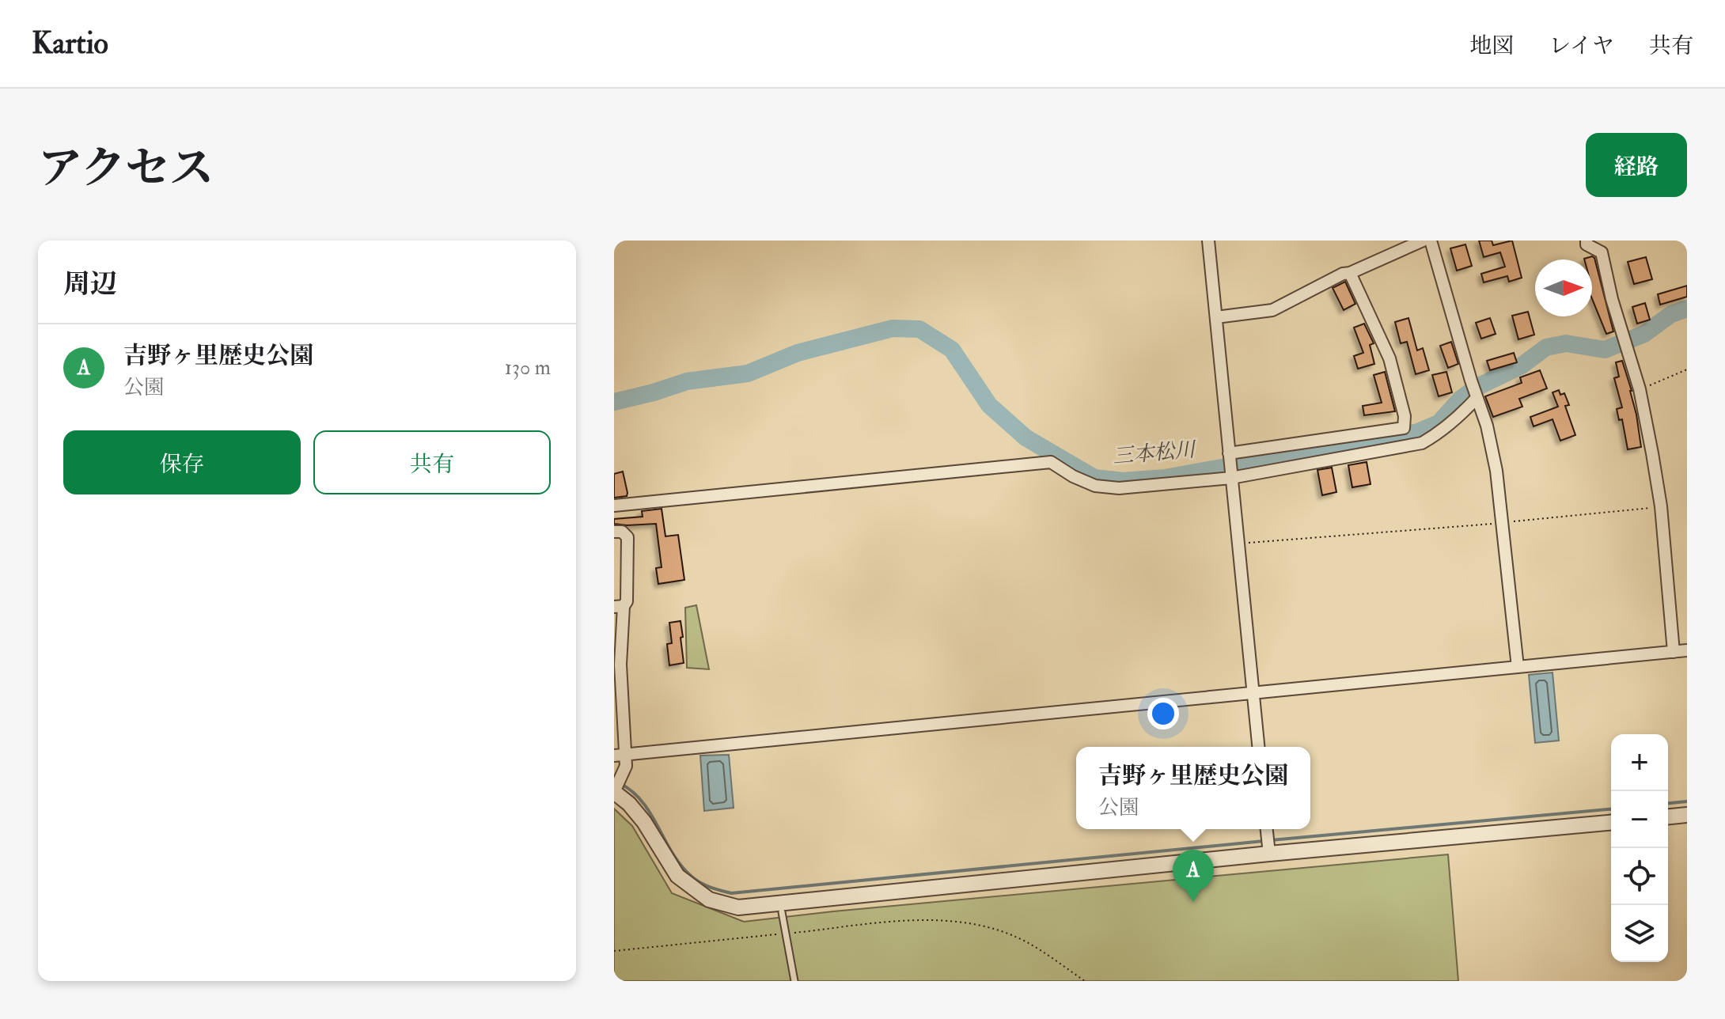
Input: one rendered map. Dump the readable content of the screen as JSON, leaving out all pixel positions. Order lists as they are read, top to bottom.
{
  "water": ["三本松川"],
  "north": "right",
  "page": {
    "header": "Kartio",
    "nav": ["地図", "レイヤ", "共有"],
    "title": "アクセス",
    "buttons": [
      "経路",
      ["保存", "共有"]
    ],
    "heading": "周辺",
    "list": [
      {
        "mark": "A",
        "name": "吉野ヶ里歴史公園",
        "note": "公園",
        "value": "130 m"
      }
    ],
    "map_buttons": ["+", "−"],
    "popup": ["吉野ヶ里歴史公園", "公園"],
    "pins": "A"
  }
}
